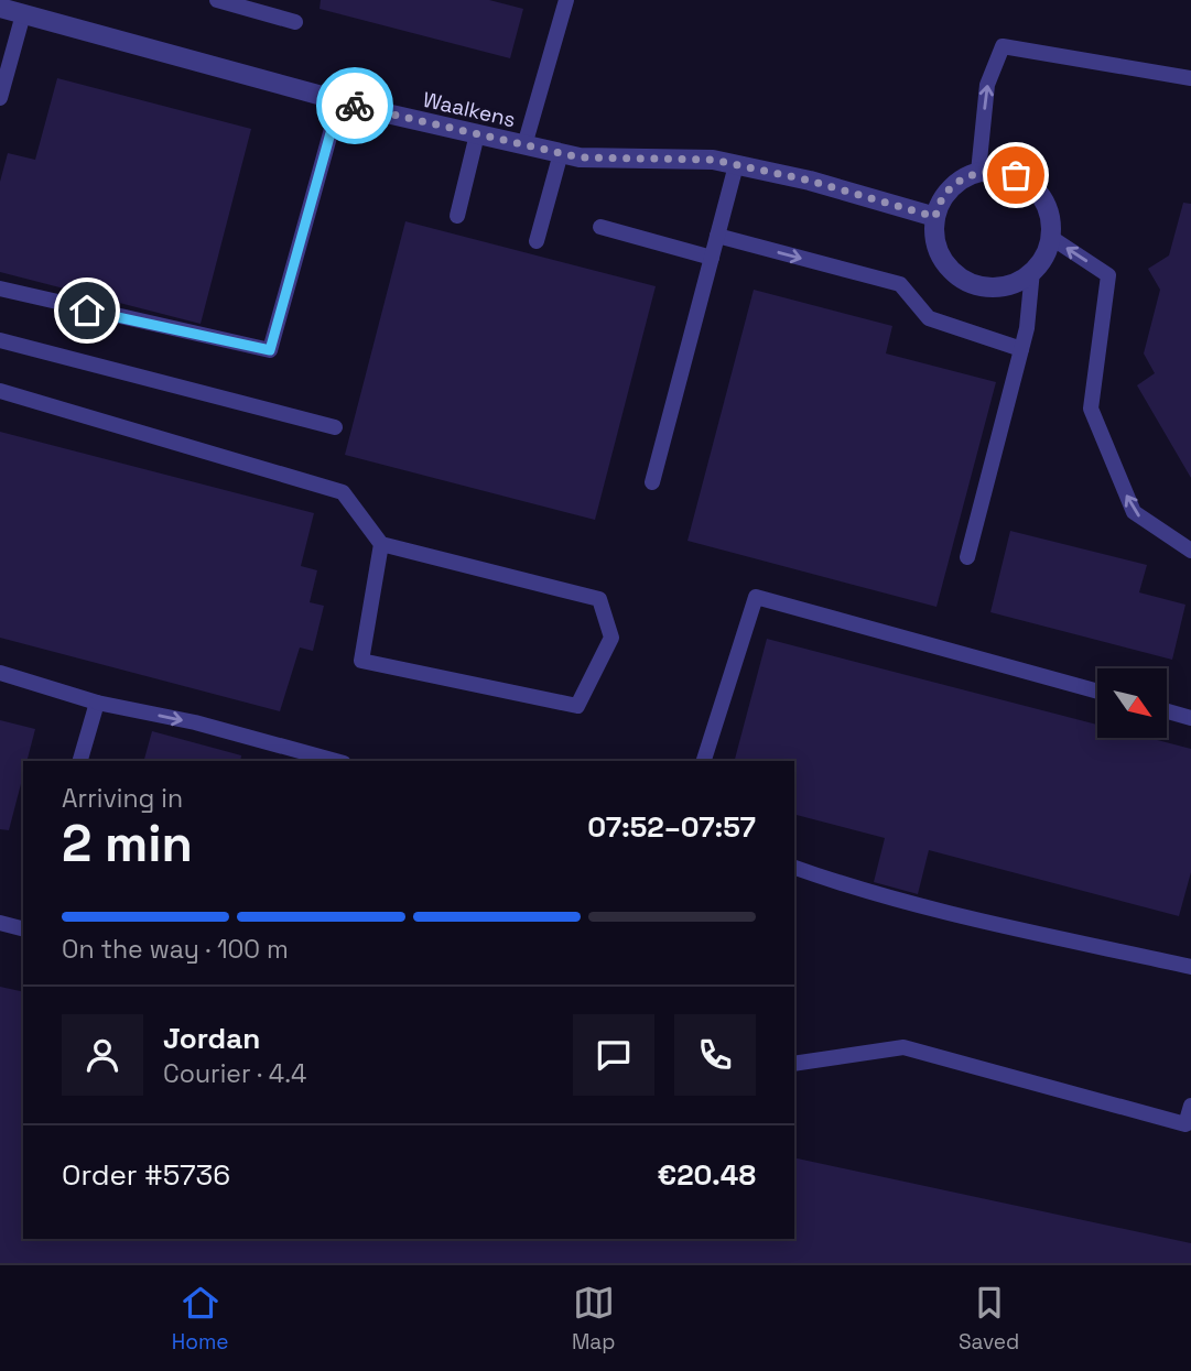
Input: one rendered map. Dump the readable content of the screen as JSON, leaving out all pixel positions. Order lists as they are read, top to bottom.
{
  "streets": {
    "street": ["Waalkens"]
  },
  "north": "bottom right",
  "page": {
    "heading": ["2 min", "Arriving in", "07:52–07:57"],
    "panel": [
      "Jordan",
      "Courier · 4.4",
      "Order #5736",
      "€20.48"
    ],
    "bar": "On the way · 100 m",
    "tabs": ["Home", "Map", "Saved"]
  }
}
